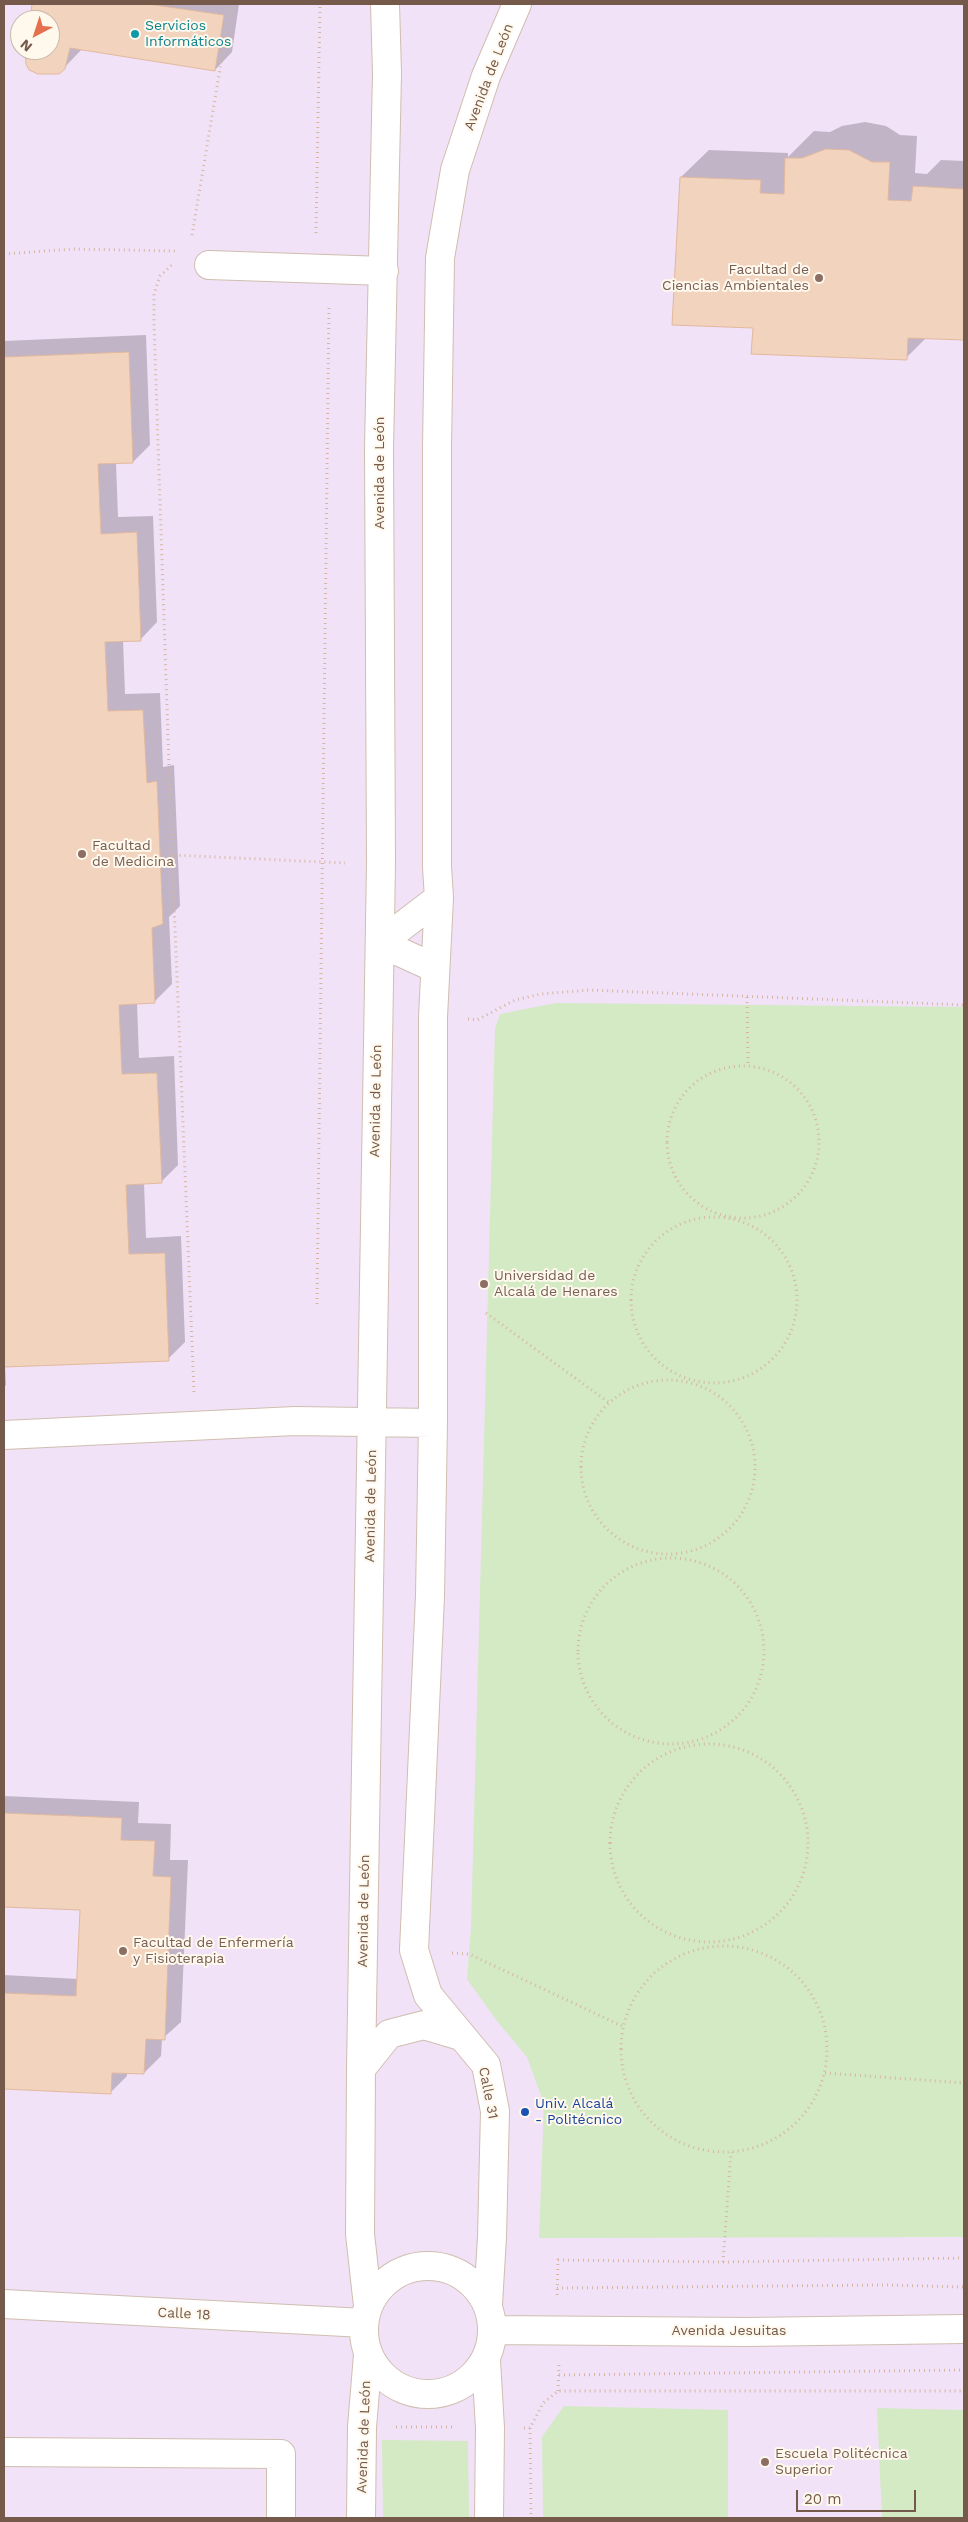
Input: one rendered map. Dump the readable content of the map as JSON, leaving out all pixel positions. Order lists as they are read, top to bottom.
{
  "streets": {
    "street": [
      "Avenida de León",
      "Calle 31",
      "Calle 18",
      "Avenida Jesuitas"
    ]
  },
  "crossings": [
    ["Avenida de León", "Calle 31"],
    ["Avenida de León", "Calle 18"],
    ["Avenida de León", "Avenida Jesuitas"],
    ["Calle 31", "Calle 18"],
    ["Calle 31", "Avenida Jesuitas"],
    ["Calle 18", "Avenida Jesuitas"]
  ],
  "places": [
    "Servicios Informáticos",
    "Facultad de Ciencias Ambientales",
    "Facultad de Medicina",
    "Universidad de Alcalá de Henares",
    "Facultad de Enfermería y Fisioterapia",
    "Univ. Alcalá - Politécnico",
    "Escuela Politécnica Superior"
  ],
  "scale_bar": "20 m",
  "north": "bottom left"
}
